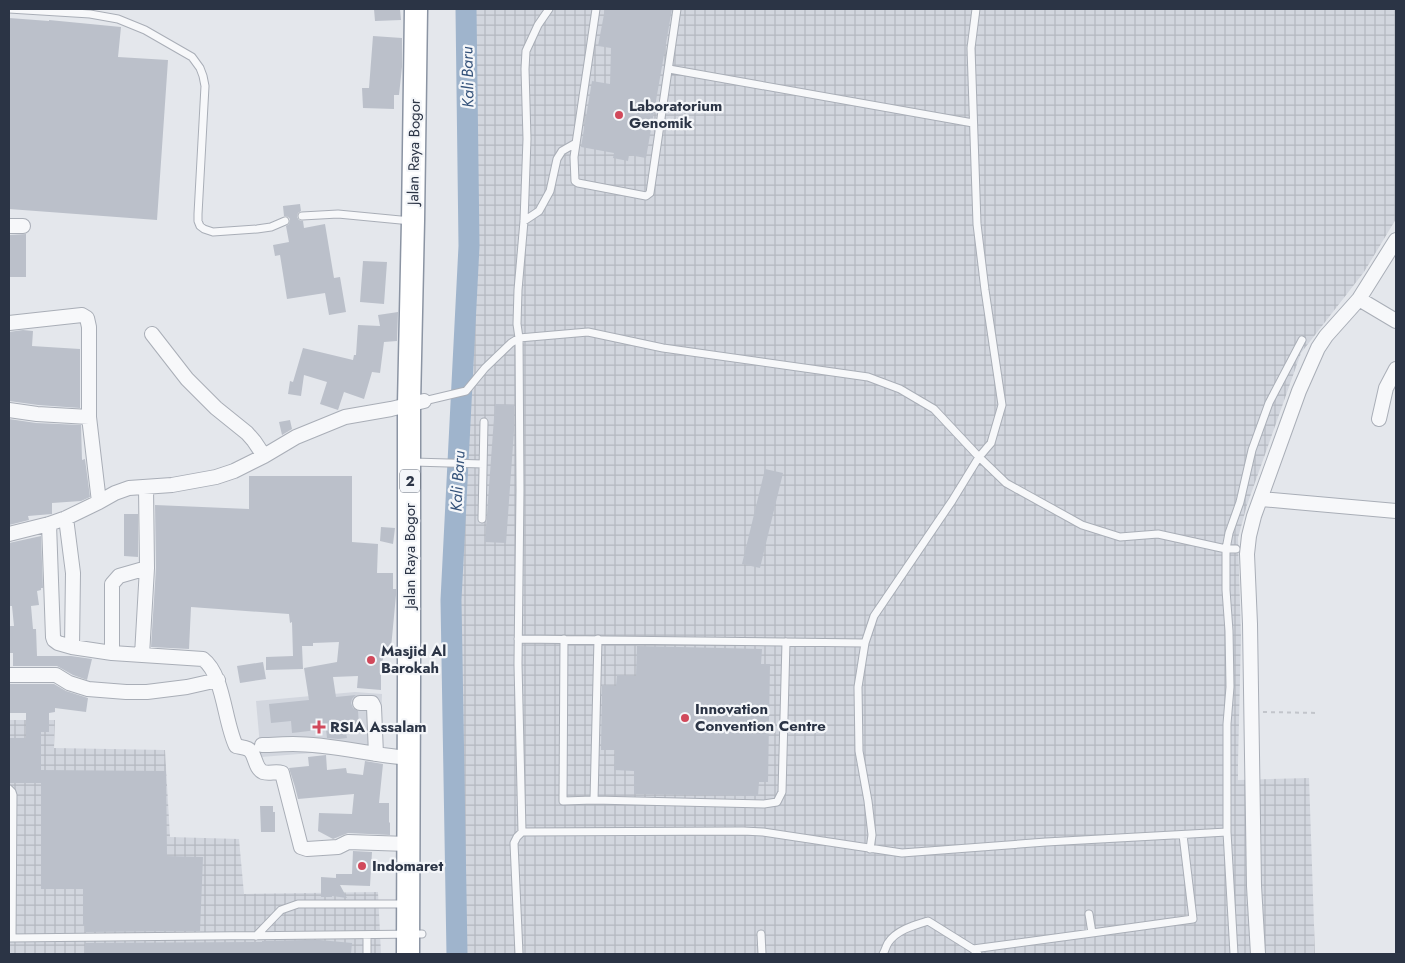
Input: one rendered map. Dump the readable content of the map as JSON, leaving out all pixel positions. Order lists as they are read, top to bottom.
{
  "streets": {
    "highway": ["Jalan Raya Bogor", "2"]
  },
  "water": ["Kali Baru"],
  "places": {
    "other": [
      "Laboratorium Genomik",
      "Masjid Al Barokah",
      "Innovation Convention Centre",
      "Indomaret"
    ],
    "health": ["RSIA Assalam"]
  }
}
